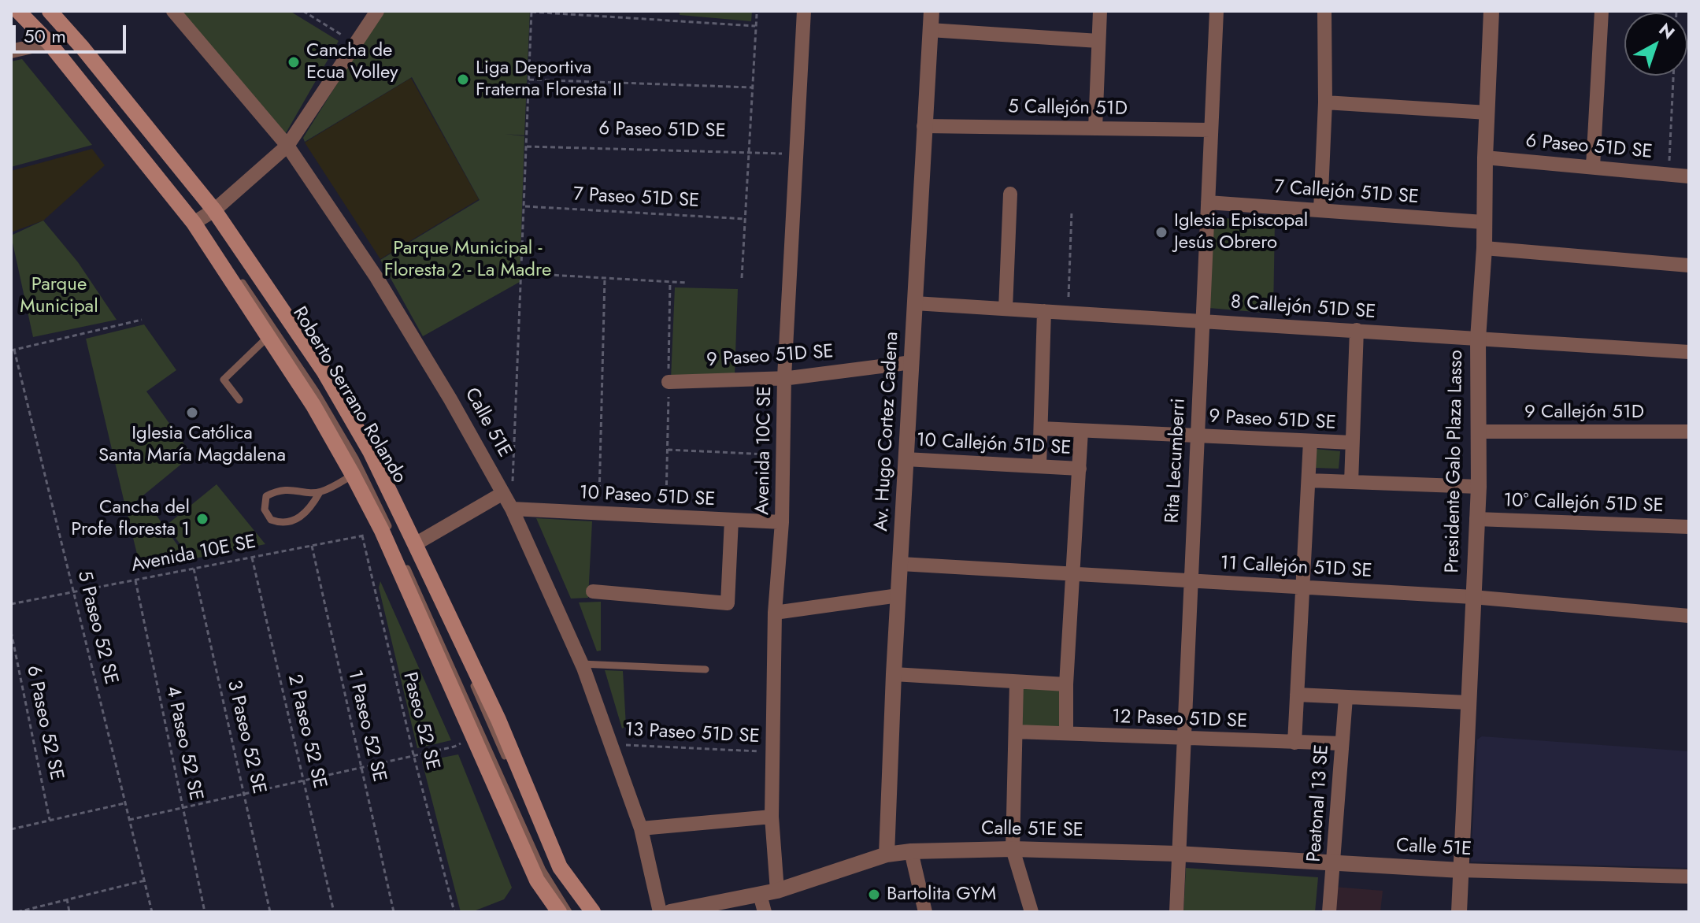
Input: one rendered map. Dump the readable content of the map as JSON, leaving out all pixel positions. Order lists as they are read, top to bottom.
{
  "streets": {
    "main road": ["Roberto Serrano Rolando"],
    "street": [
      "5 Callejón 51D",
      "6 Paseo 51D SE",
      "7 Callejón 51D SE",
      "8 Callejón 51D SE",
      "9 Paseo 51D SE",
      "9 Callejón 51D",
      "Calle 51E",
      "Av. Hugo Cortez Cadena",
      "10 Callejón 51D SE",
      "Avenida 10C SE",
      "Rita Lecumberri",
      "Presidente Galo Plaza Lasso",
      "10 Paseo 51D SE",
      "10° Callejón 51D SE",
      "11 Callejón 51D SE",
      "12 Paseo 51D SE",
      "Peatonal 13 SE",
      "Calle 51E SE"
    ],
    "path": [
      "7 Paseo 51D SE",
      "Avenida 10E SE",
      "5 Paseo 52 SE",
      "Paseo 52 SE",
      "6 Paseo 52 SE",
      "1 Paseo 52 SE",
      "2 Paseo 52 SE",
      "13 Paseo 51D SE",
      "3 Paseo 52 SE",
      "4 Paseo 52 SE"
    ]
  },
  "crossings": [
    ["5 Callejón 51D", "Av. Hugo Cortez Cadena"],
    ["5 Callejón 51D", "Rita Lecumberri"],
    ["6 Paseo 51D SE", "Avenida 10C SE"],
    ["6 Paseo 51D SE", "Presidente Galo Plaza Lasso"],
    ["7 Callejón 51D SE", "Rita Lecumberri"],
    ["7 Callejón 51D SE", "Presidente Galo Plaza Lasso"],
    ["8 Callejón 51D SE", "Av. Hugo Cortez Cadena"],
    ["8 Callejón 51D SE", "Rita Lecumberri"],
    ["8 Callejón 51D SE", "Presidente Galo Plaza Lasso"],
    ["9 Paseo 51D SE", "Av. Hugo Cortez Cadena"],
    ["9 Paseo 51D SE", "Avenida 10C SE"],
    ["9 Paseo 51D SE", "Rita Lecumberri"],
    ["Roberto Serrano Rolando", "Avenida 10E SE"],
    ["9 Callejón 51D", "Presidente Galo Plaza Lasso"],
    ["Calle 51E", "Rita Lecumberri"],
    ["Calle 51E", "Presidente Galo Plaza Lasso"],
    ["Calle 51E", "10 Paseo 51D SE"],
    ["Calle 51E", "13 Paseo 51D SE"],
    ["Calle 51E", "Peatonal 13 SE"],
    ["Calle 51E", "Calle 51E SE"],
    ["Av. Hugo Cortez Cadena", "10 Callejón 51D SE"],
    ["Av. Hugo Cortez Cadena", "11 Callejón 51D SE"],
    ["Av. Hugo Cortez Cadena", "Calle 51E SE"],
    ["Avenida 10C SE", "10 Paseo 51D SE"],
    ["Avenida 10C SE", "13 Paseo 51D SE"],
    ["Avenida 10C SE", "Calle 51E SE"],
    ["Rita Lecumberri", "11 Callejón 51D SE"],
    ["Rita Lecumberri", "12 Paseo 51D SE"],
    ["Rita Lecumberri", "Calle 51E SE"],
    ["Presidente Galo Plaza Lasso", "10° Callejón 51D SE"],
    ["Presidente Galo Plaza Lasso", "11 Callejón 51D SE"],
    ["Avenida 10E SE", "5 Paseo 52 SE"],
    ["Avenida 10E SE", "Paseo 52 SE"],
    ["Avenida 10E SE", "1 Paseo 52 SE"],
    ["Avenida 10E SE", "2 Paseo 52 SE"],
    ["Avenida 10E SE", "3 Paseo 52 SE"],
    ["Avenida 10E SE", "4 Paseo 52 SE"],
    ["12 Paseo 51D SE", "Peatonal 13 SE"]
  ],
  "parks": ["Parque Municipal - Floresta 2 - La Madre", "Parque Municipal"],
  "places": [
    "Cancha de Ecua Volley",
    "Liga Deportiva Fraterna Floresta II",
    "Iglesia Episcopal Jesús Obrero",
    "Iglesia Católica Santa María Magdalena",
    "Cancha del Profe floresta 1",
    "Bartolita GYM"
  ],
  "scale_bar": "50 m",
  "north": "top right"
}
